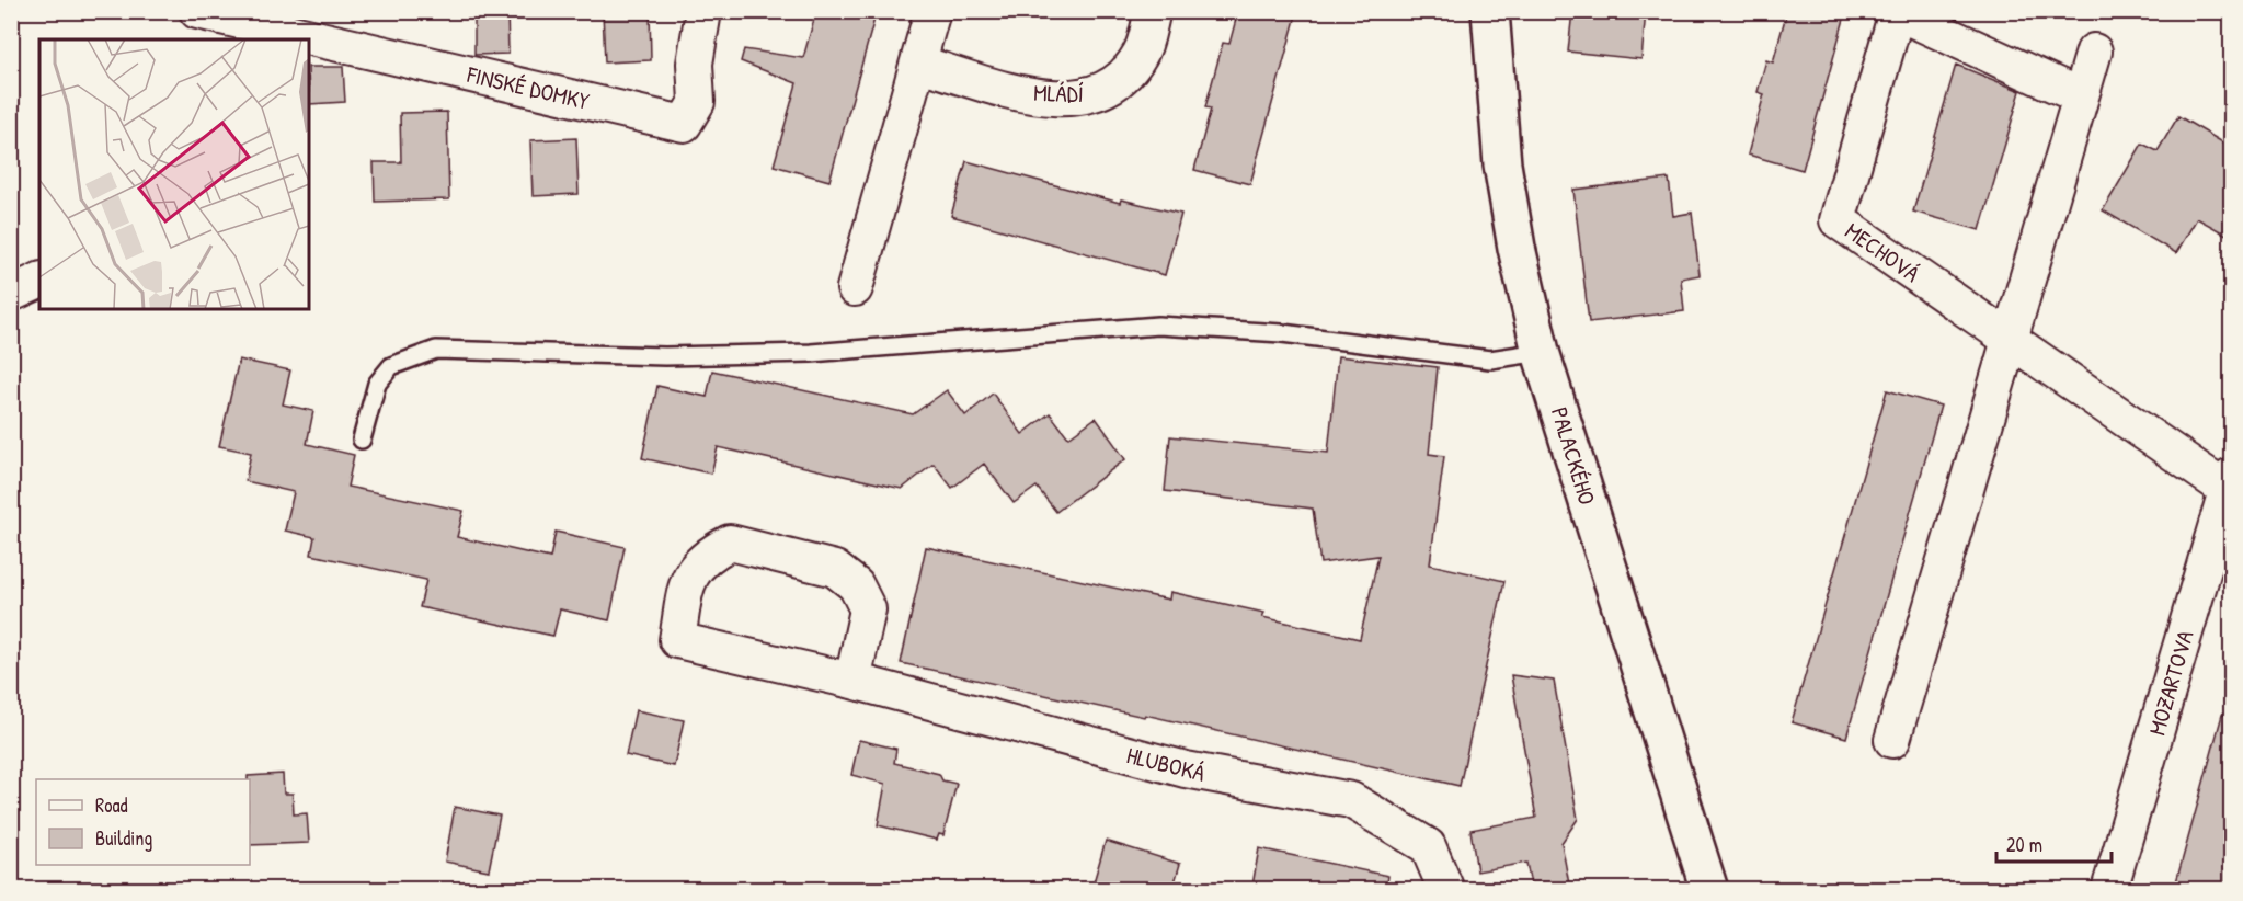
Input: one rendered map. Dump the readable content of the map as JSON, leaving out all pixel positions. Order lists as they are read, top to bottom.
{
  "streets": {
    "street": [
      "FINSKÉ DOMKY",
      "MLÁDÍ",
      "MECHOVÁ",
      "PALACKÉHO",
      "MOZARTOVA",
      "HLUBOKÁ"
    ]
  },
  "crossings": [
    ["MECHOVÁ", "MOZARTOVA"]
  ],
  "legend": ["Road", "Building"],
  "scale_bar": "20 m"
}
